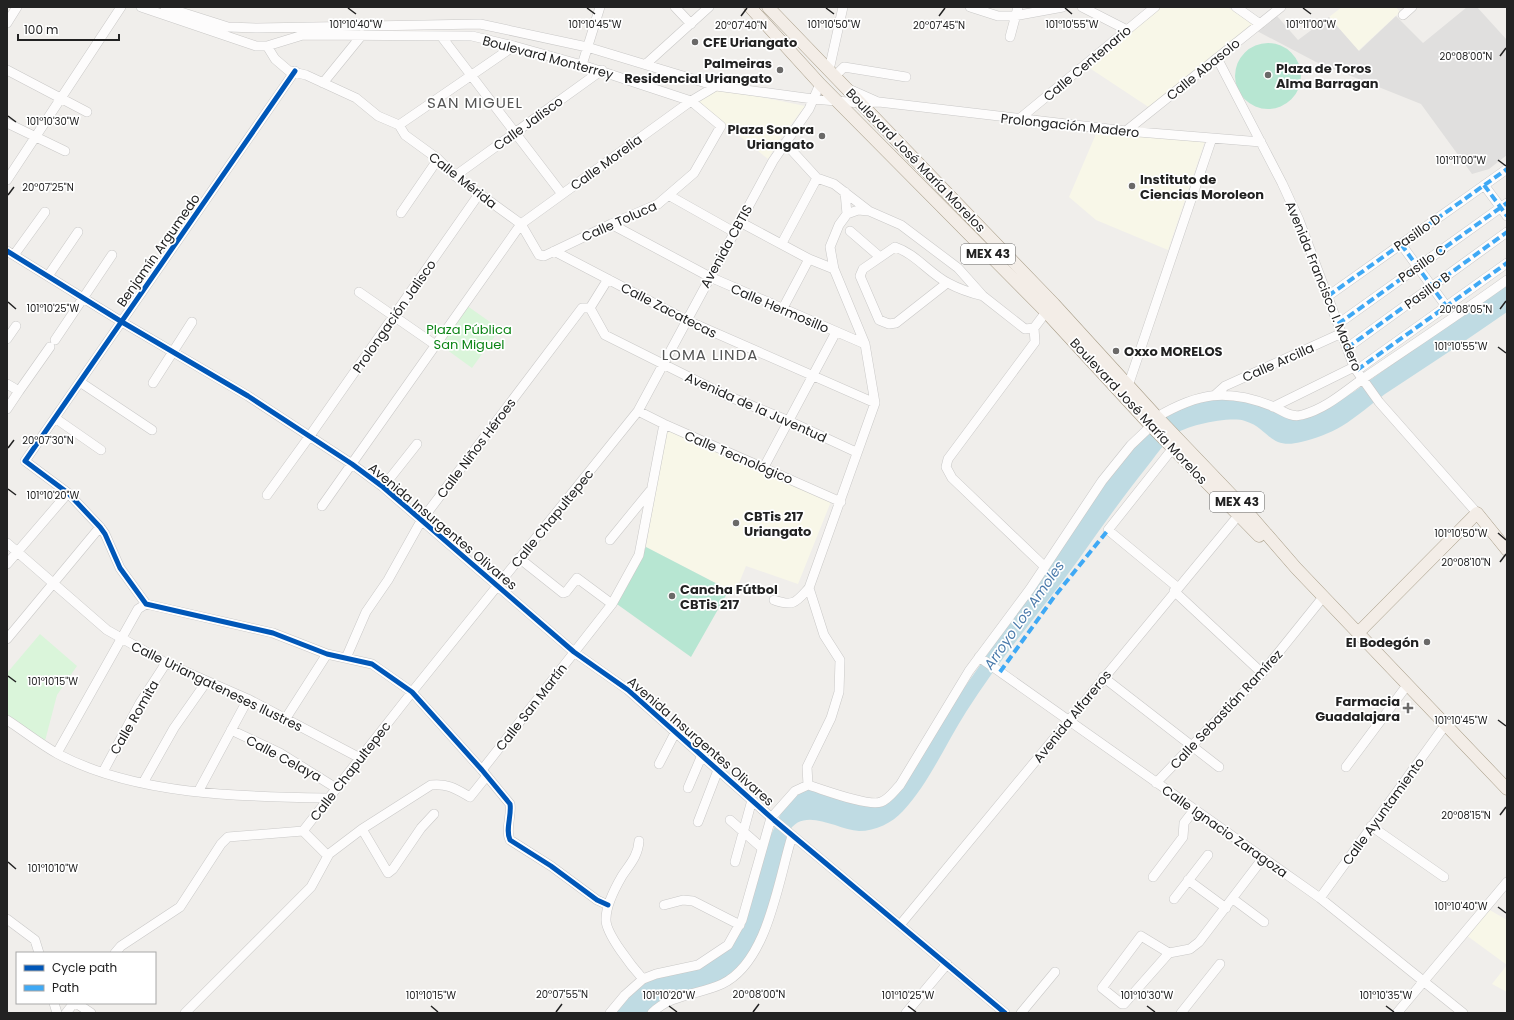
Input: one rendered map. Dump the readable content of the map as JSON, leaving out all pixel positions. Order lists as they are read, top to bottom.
{
  "streets": {
    "main road": ["Boulevard José María Morelos", "MEX 43", "Avenida Francisco I. Madero"],
    "street": [
      "Boulevard Monterrey",
      "Calle Centenario",
      "Calle Abasolo",
      "Calle Jalisco",
      "Prolongación Madero",
      "Calle Morelia",
      "Calle Mérida",
      "Calle Toluca",
      "Pasillo D",
      "Avenida CBTIS",
      "Benjamín Argumedo",
      "Pasillo C",
      "Pasillo B",
      "Calle Hermosillo",
      "Calle Zacatecas",
      "Prolongación Jalisco",
      "Calle Arcilla",
      "Avenida de la Juventud",
      "Calle Niños Héroes",
      "Calle Tecnológico",
      "Calle Chapultepec",
      "Avenida Insurgentes Olivares",
      "Calle Uriangateneses Ilustres",
      "Calle San Martín",
      "Calle Sebastián Ramírez",
      "Avenida Alfareros",
      "Calle Romita",
      "Calle Celaya",
      "Calle Ayuntamiento",
      "Calle Ignacio Zaragoza"
    ]
  },
  "crossings": [
    ["Boulevard Monterrey", "Calle Jalisco"],
    ["Boulevard Monterrey", "Prolongación Madero"],
    ["Boulevard Monterrey", "Boulevard José María Morelos"],
    ["Boulevard Monterrey", "Calle Morelia"],
    ["Boulevard Monterrey", "Calle Toluca"],
    ["Boulevard Monterrey", "Avenida CBTIS"],
    ["Calle Centenario", "Prolongación Madero"],
    ["Calle Abasolo", "Prolongación Madero"],
    ["Calle Abasolo", "Avenida Francisco I. Madero"],
    ["Calle Jalisco", "Calle Mérida"],
    ["Prolongación Madero", "Boulevard José María Morelos"],
    ["Prolongación Madero", "Avenida Francisco I. Madero"],
    ["Boulevard José María Morelos", "Avenida CBTIS"],
    ["Boulevard José María Morelos", "MEX 43"],
    ["Boulevard José María Morelos", "Calle Sebastián Ramírez"],
    ["Boulevard José María Morelos", "Avenida Alfareros"],
    ["Calle Morelia", "Calle Mérida"],
    ["Calle Morelia", "Calle Toluca"],
    ["Calle Morelia", "Avenida Insurgentes Olivares"],
    ["Calle Mérida", "Calle Toluca"],
    ["Calle Mérida", "Prolongación Jalisco"],
    ["Calle Toluca", "Calle Hermosillo"],
    ["Calle Toluca", "Calle Zacatecas"],
    ["Pasillo D", "Avenida Francisco I. Madero"],
    ["Avenida CBTIS", "Calle Hermosillo"],
    ["Avenida CBTIS", "Calle Zacatecas"],
    ["Avenida CBTIS", "Avenida de la Juventud"],
    ["Avenida CBTIS", "Calle Tecnológico"],
    ["Avenida CBTIS", "Calle Chapultepec"],
    ["Benjamín Argumedo", "Avenida Insurgentes Olivares"],
    ["MEX 43", "Calle Sebastián Ramírez"],
    ["MEX 43", "Calle Ayuntamiento"],
    ["Pasillo C", "Avenida Francisco I. Madero"],
    ["Avenida Francisco I. Madero", "Pasillo B"],
    ["Avenida Francisco I. Madero", "Calle Arcilla"],
    ["Calle Zacatecas", "Calle Niños Héroes"],
    ["Prolongación Jalisco", "Avenida Insurgentes Olivares"],
    ["Avenida de la Juventud", "Calle Niños Héroes"],
    ["Calle Niños Héroes", "Avenida Insurgentes Olivares"],
    ["Calle Tecnológico", "Calle Chapultepec"],
    ["Calle Tecnológico", "Calle San Martín"],
    ["Calle Chapultepec", "Avenida Insurgentes Olivares"],
    ["Calle Chapultepec", "Calle Uriangateneses Ilustres"],
    ["Calle Chapultepec", "Calle Celaya"],
    ["Avenida Insurgentes Olivares", "Calle San Martín"],
    ["Calle Uriangateneses Ilustres", "Calle Romita"],
    ["Calle Sebastián Ramírez", "Calle Ignacio Zaragoza"],
    ["Avenida Alfareros", "Calle Ignacio Zaragoza"],
    ["Calle Ayuntamiento", "Calle Ignacio Zaragoza"]
  ],
  "districts": ["SAN MIGUEL", "LOMA LINDA"],
  "water": ["Arroyo Los Amoles"],
  "parks": ["Plaza Pública San Miguel"],
  "places": {
    "other": [
      "CFE Uriangato",
      "Palmeiras Residencial Uriangato",
      "Plaza de Toros Alma Barragan",
      "Plaza Sonora Uriangato",
      "Instituto de Ciencias Moroleon",
      "Oxxo MORELOS",
      "CBTis 217 Uriangato",
      "Cancha Fútbol CBTis 217",
      "El Bodegón"
    ],
    "health": ["Farmacia Guadalajara"]
  },
  "legend": ["Cycle path", "Path"],
  "scale_bar": "100 m",
  "coordinates": [
    "101°10'40\"W",
    "101°10'45\"W",
    "101°10'50\"W",
    "101°10'55\"W",
    "101°11'00\"W",
    "20°07'40\"N",
    "20°07'45\"N",
    "20°08'00\"N",
    "101°10'30\"W",
    "20°07'25\"N",
    "101°10'25\"W",
    "20°08'05\"N",
    "20°07'30\"N",
    "101°10'20\"W",
    "20°08'10\"N",
    "101°10'15\"W",
    "20°08'15\"N",
    "101°10'10\"W",
    "20°07'55\"N",
    "101°10'35\"W"
  ]
}
